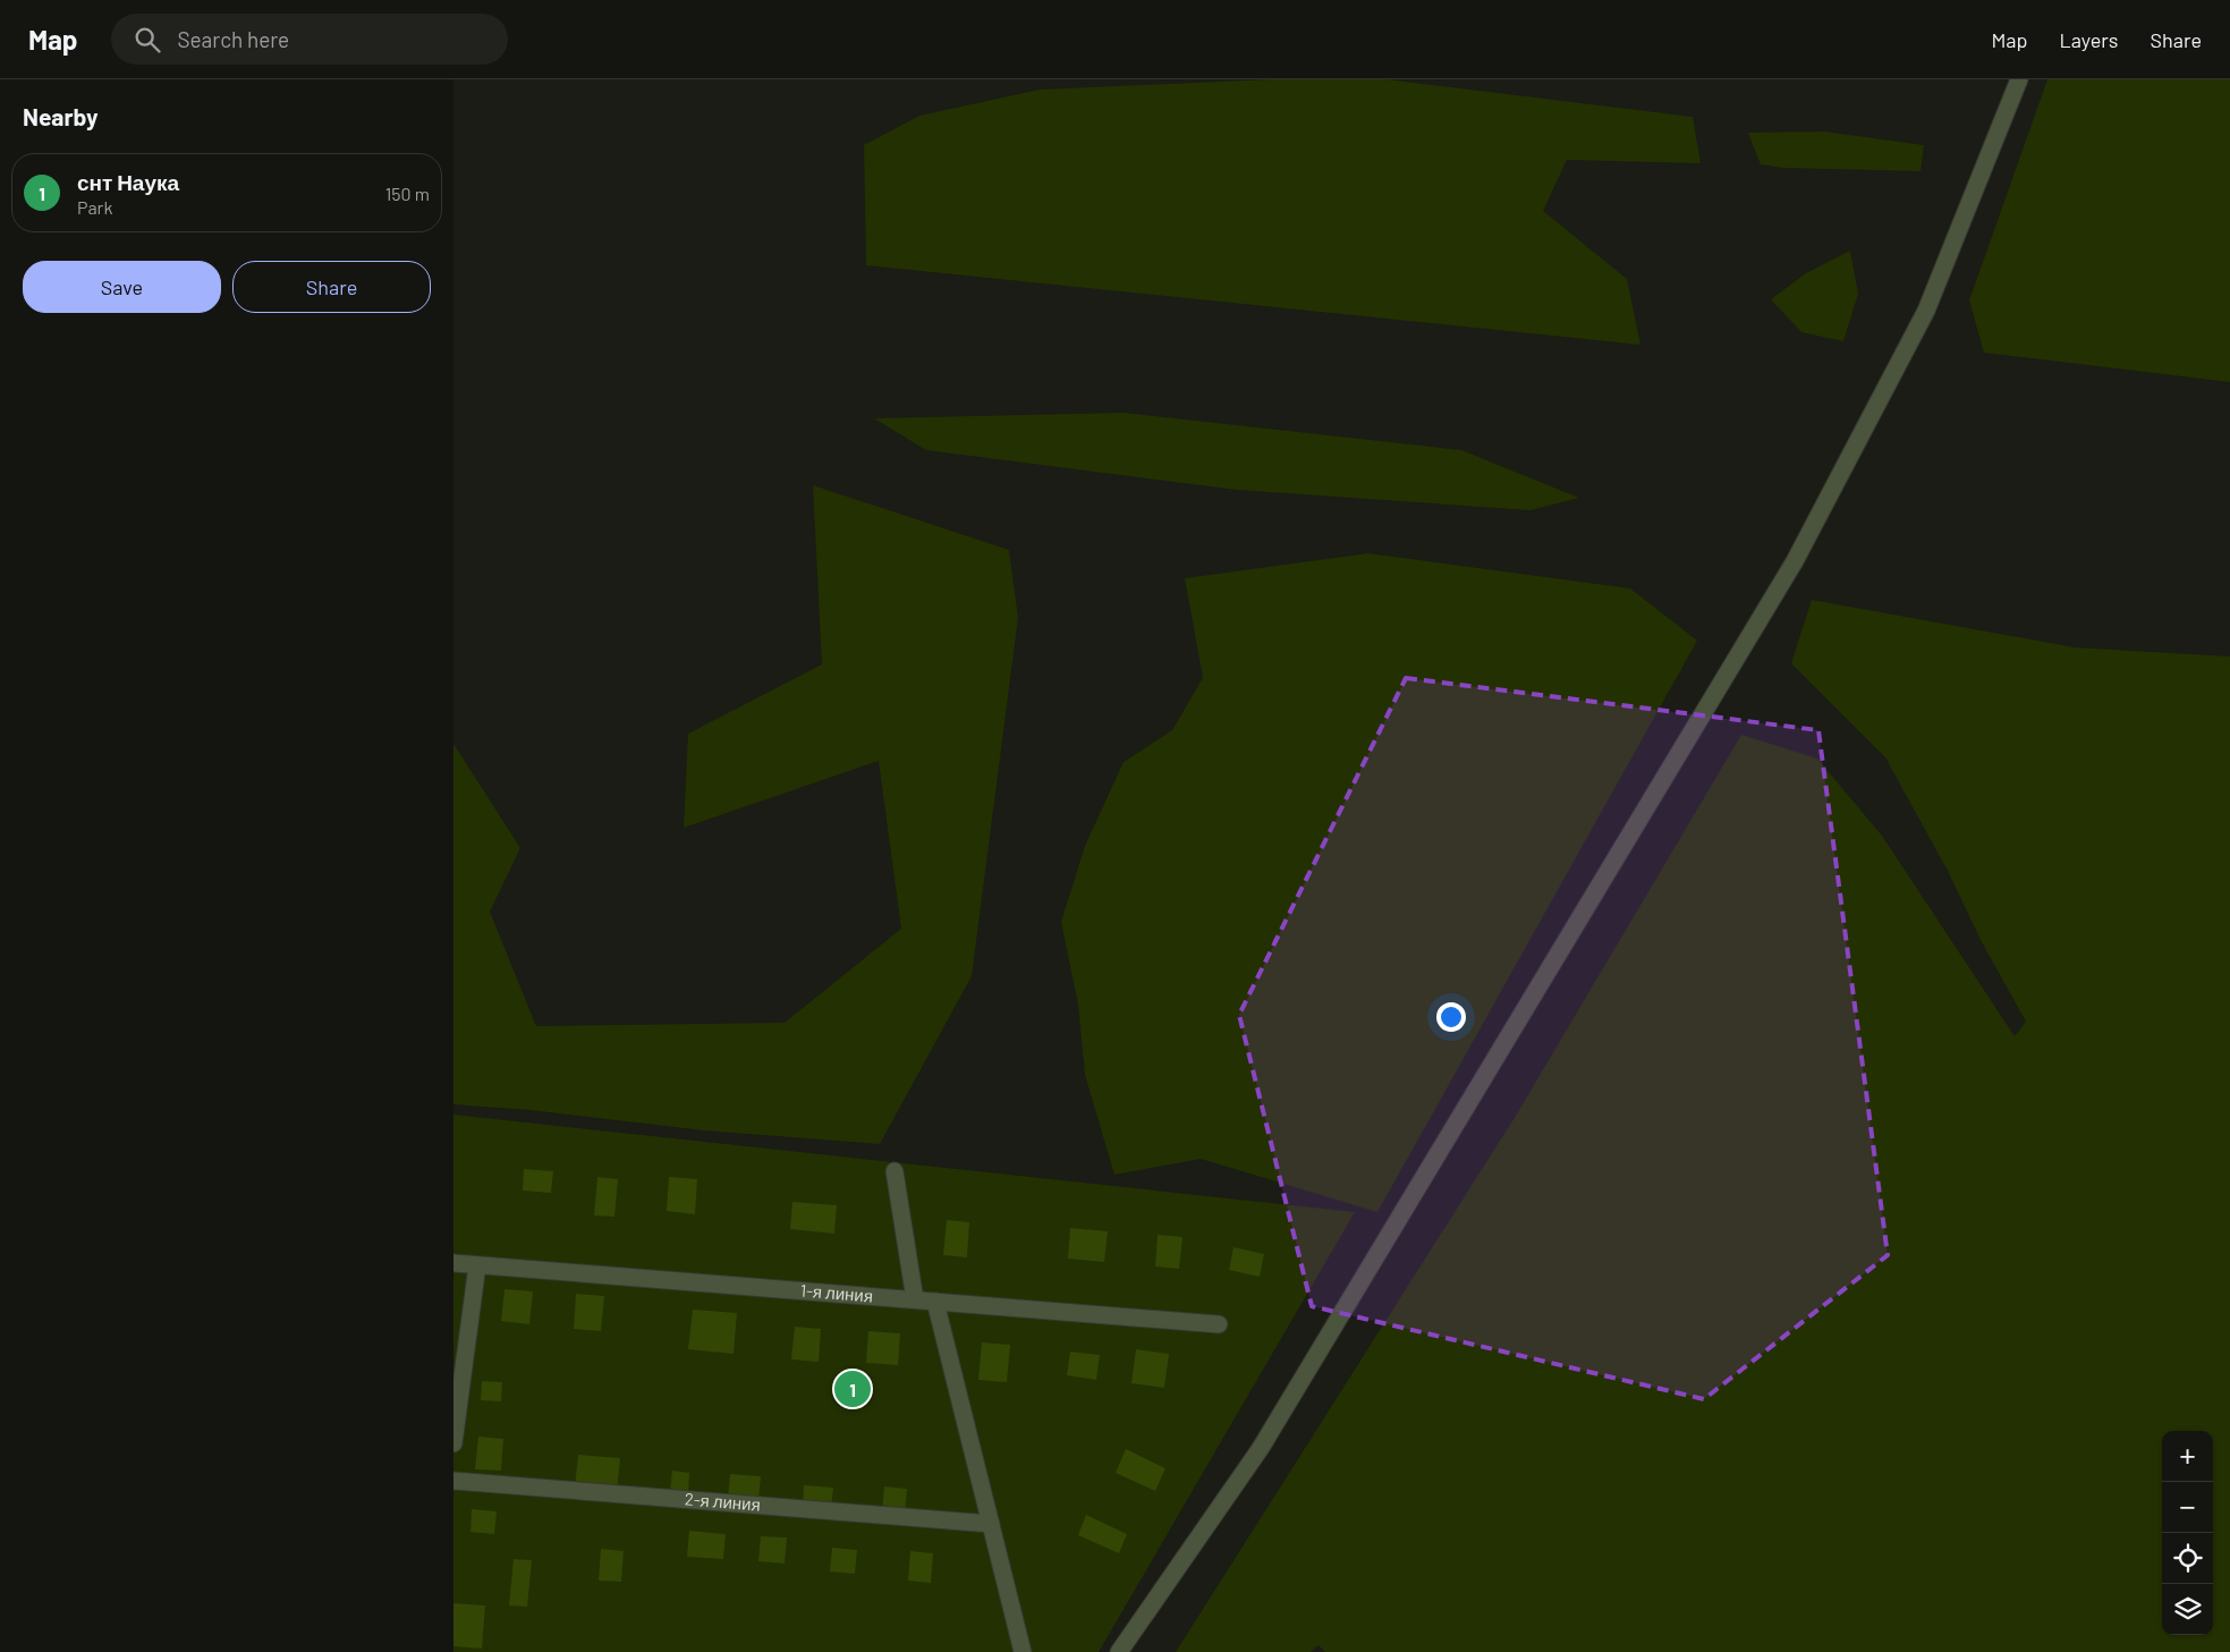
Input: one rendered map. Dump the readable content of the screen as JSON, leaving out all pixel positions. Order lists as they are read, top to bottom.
{
  "streets": {
    "street": ["1-я линия", "2-я линия"]
  },
  "page": {
    "header": "Map",
    "search": "Search here",
    "nav": ["Map", "Layers", "Share"],
    "heading": "Nearby",
    "list": [
      {
        "mark": "1",
        "name": "снт Наука",
        "note": "Park",
        "value": "150 m"
      }
    ],
    "buttons": ["Save", "Share"],
    "pins": "1",
    "map_buttons": ["+", "−"]
  }
}
